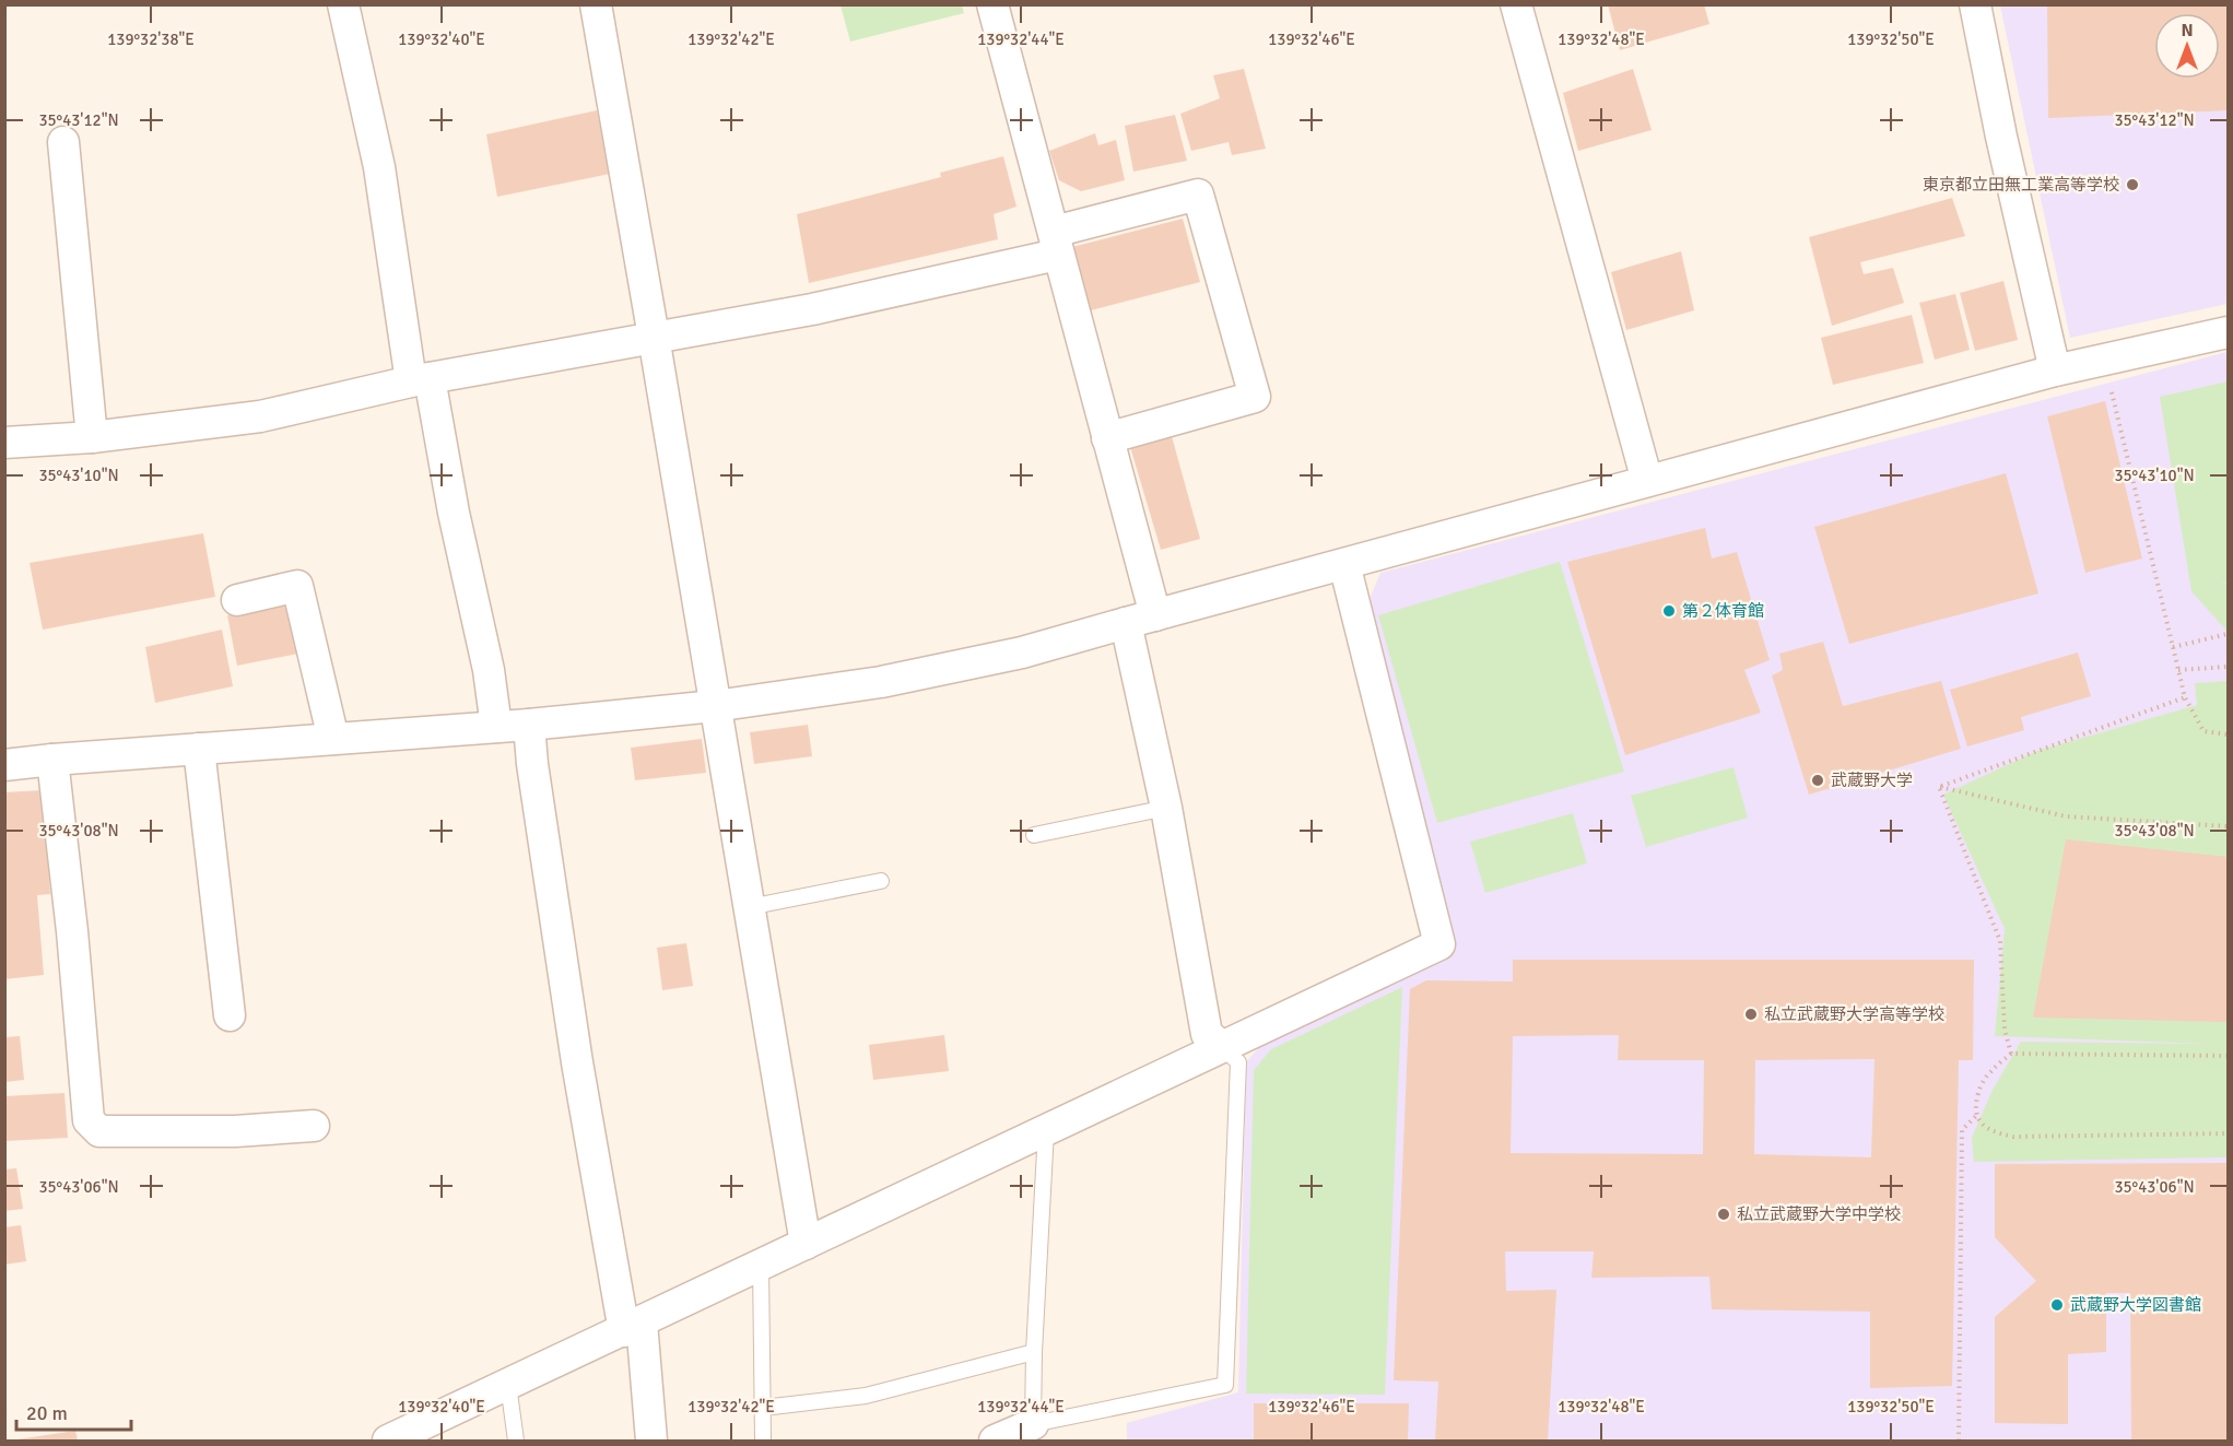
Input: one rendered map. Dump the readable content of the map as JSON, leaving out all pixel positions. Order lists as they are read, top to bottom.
{
  "places": [
    "東京都立田無工業高等学校",
    "第２体育館",
    "武蔵野大学",
    "私立武蔵野大学高等学校",
    "私立武蔵野大学中学校",
    "武蔵野大学図書館"
  ],
  "scale_bar": "20 m",
  "north": "top",
  "coordinates": [
    "139°32'38\"E",
    "139°32'40\"E",
    "139°32'42\"E",
    "139°32'44\"E",
    "139°32'46\"E",
    "139°32'48\"E",
    "139°32'50\"E",
    "35°43'12\"N",
    "35°43'10\"N",
    "35°43'08\"N",
    "35°43'06\"N"
  ]
}
